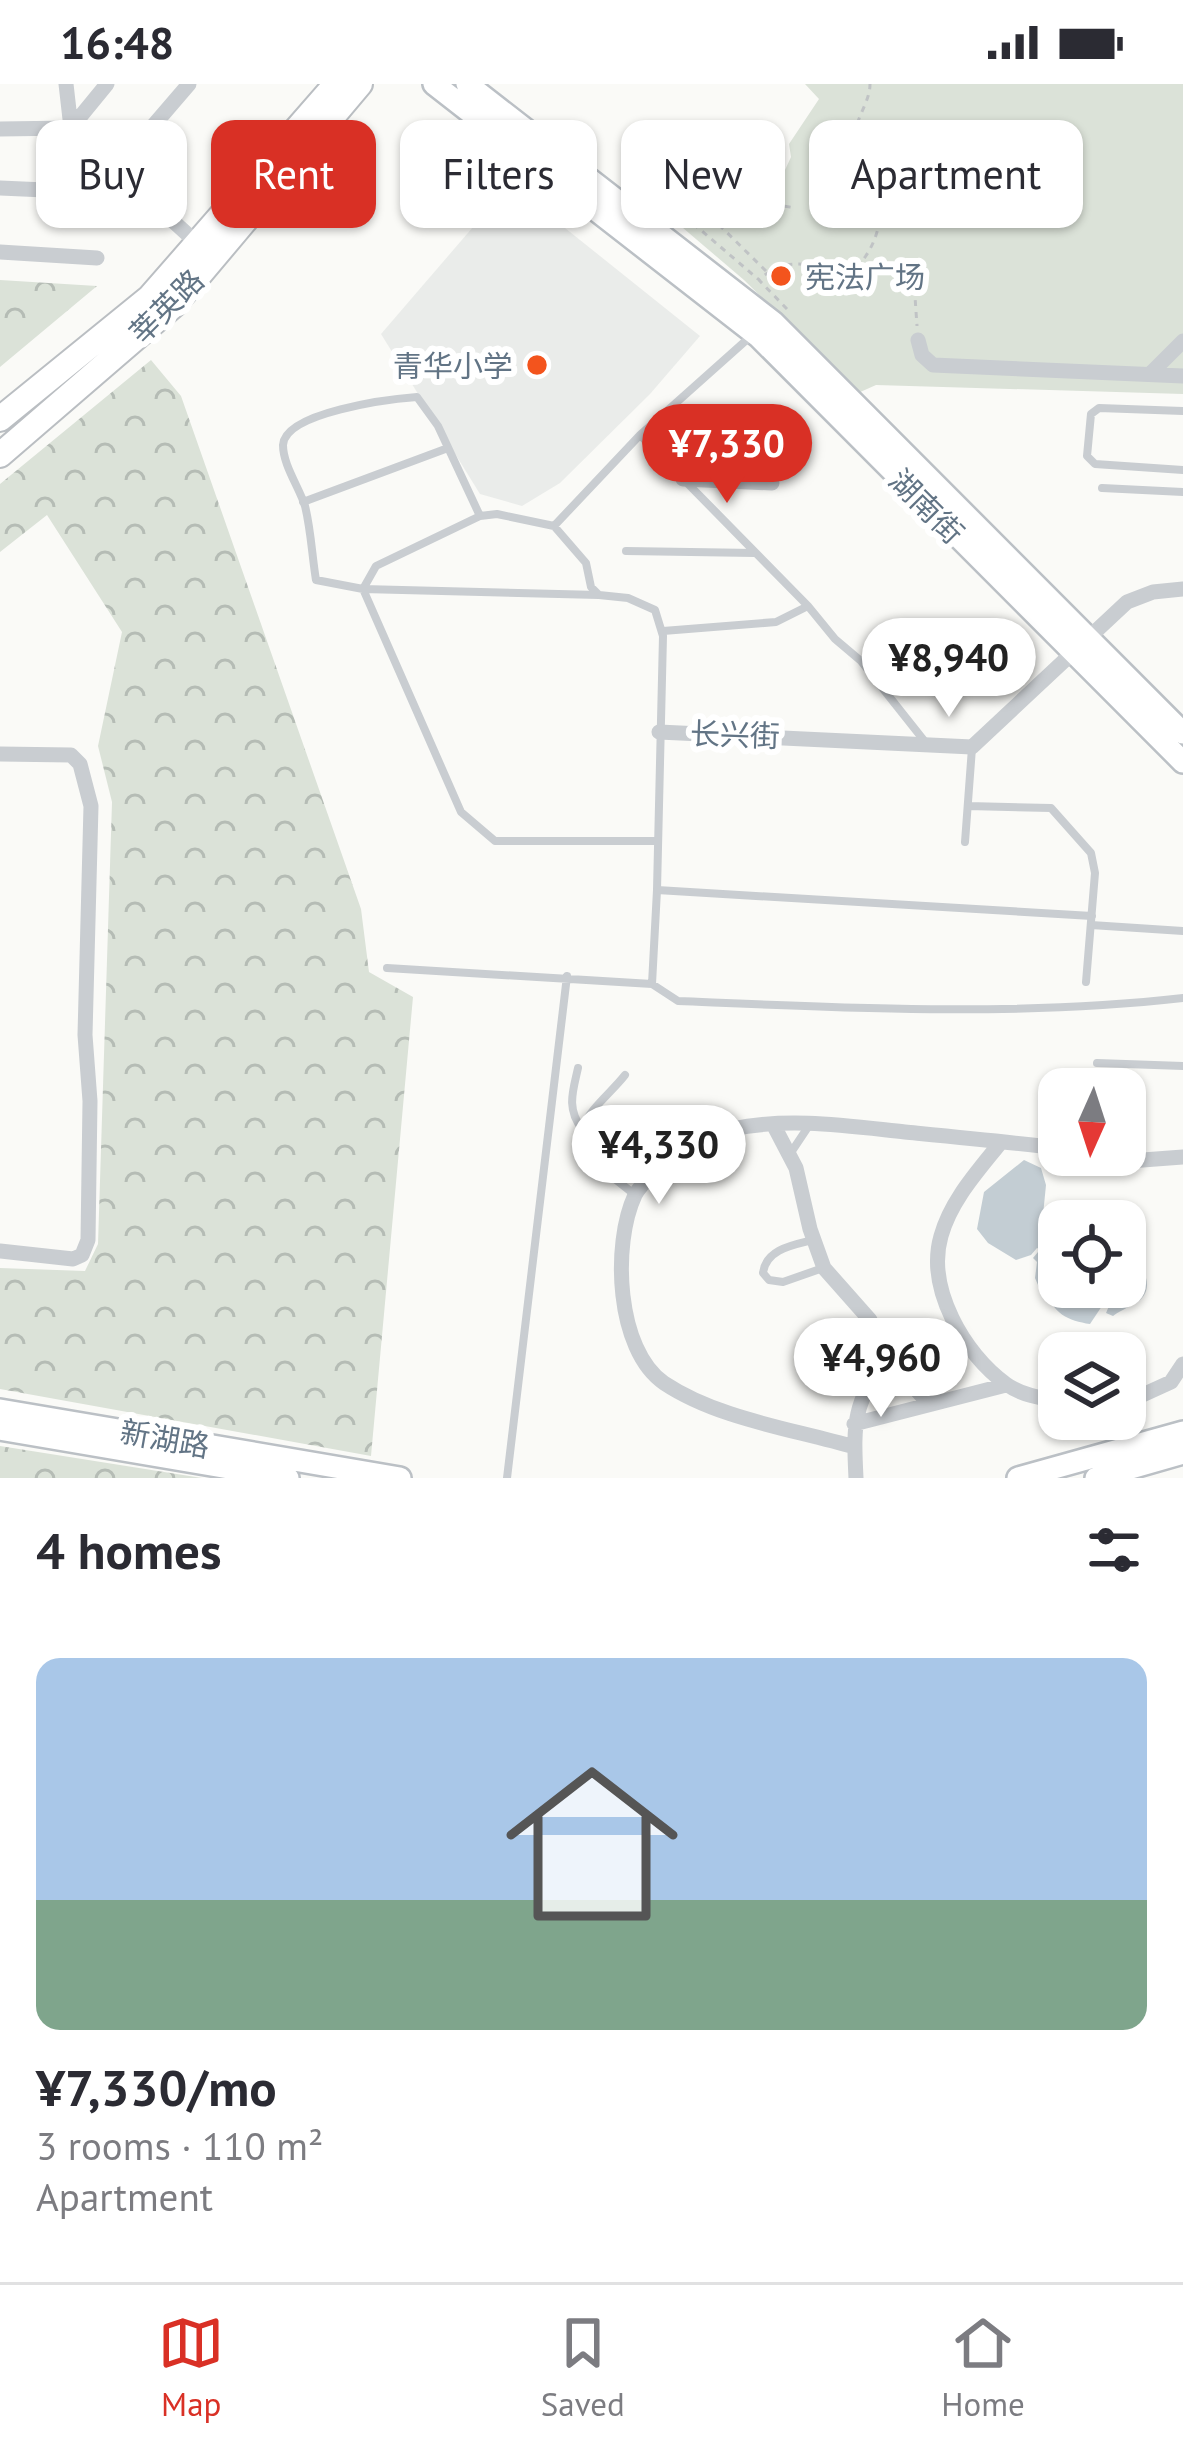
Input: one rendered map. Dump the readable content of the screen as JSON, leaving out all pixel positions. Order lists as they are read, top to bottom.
{
  "streets": {
    "main road": ["莘英路", "湖南街", "新湖路"],
    "street": ["长兴街"]
  },
  "places": ["宪法广场", "青华小学"],
  "north": "bottom",
  "page": {
    "status": "16:48",
    "chip": [
      "Buy",
      "Rent",
      "Filters",
      "New",
      "Apartment"
    ],
    "price": [
      "¥7,330",
      "¥8,940",
      "¥4,330",
      "¥4,960"
    ],
    "heading": "4 homes",
    "list": [
      {
        "name": "¥7,330/mo",
        "note": "3 rooms · 110 m² · Apartment"
      }
    ],
    "tabs": ["Map", "Saved", "Home"]
  }
}
